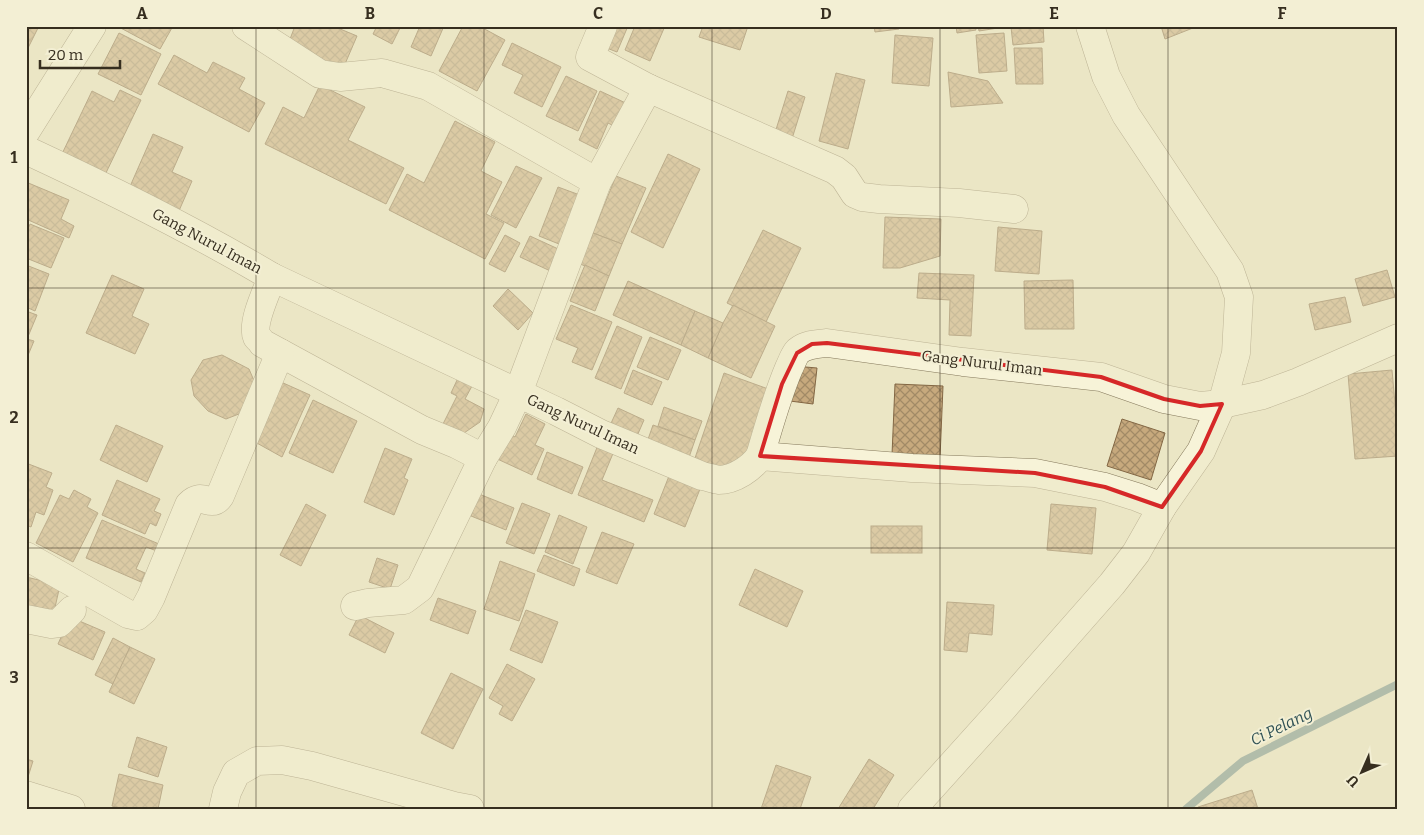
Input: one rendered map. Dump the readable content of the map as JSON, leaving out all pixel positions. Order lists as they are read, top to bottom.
{
  "streets": {
    "street": ["Gang Nurul Iman"]
  },
  "water": ["Ci Pelang"],
  "scale_bar": "20 m",
  "north": "bottom left",
  "grid": {
    "columns": [
      "A",
      "B",
      "C",
      "D",
      "E",
      "F"
    ],
    "rows": ["1", "2", "3"]
  }
}
